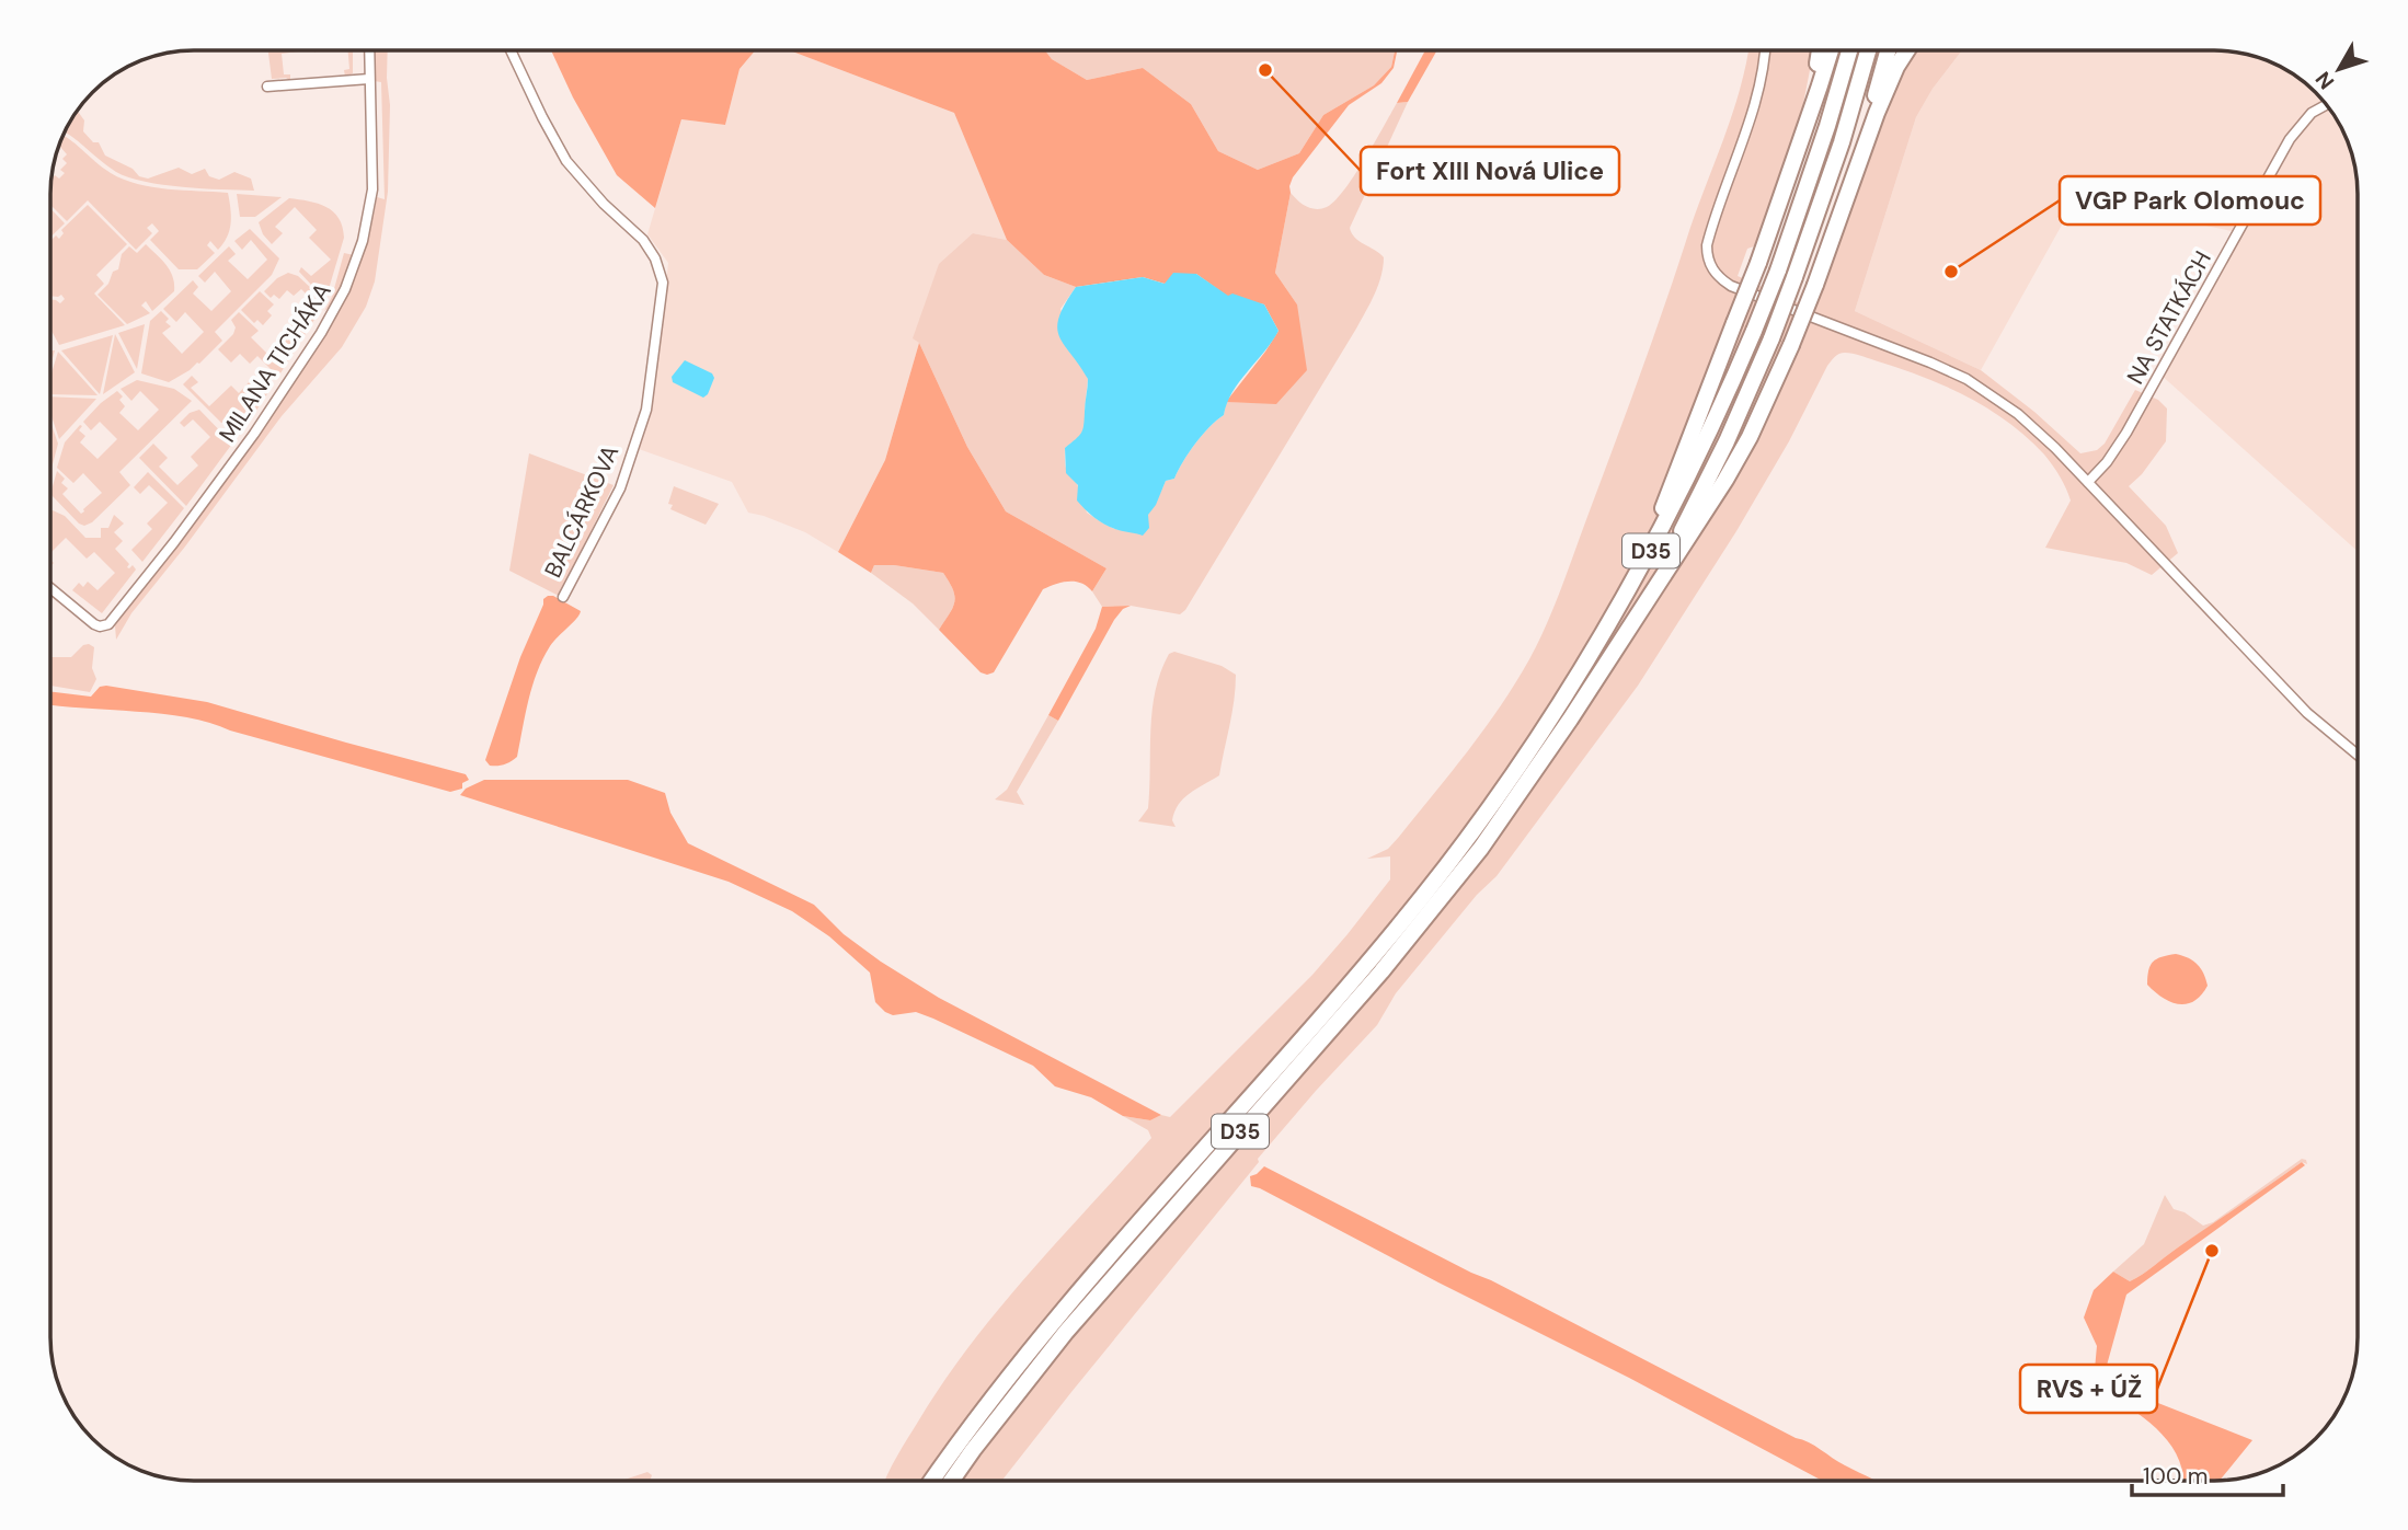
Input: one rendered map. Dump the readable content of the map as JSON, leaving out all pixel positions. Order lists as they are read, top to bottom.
{
  "streets": {
    "highway": ["D35"],
    "street": ["NA STATKÁCH", "MILANA TICHÁKA", "BALCÁRKOVA"]
  },
  "places": ["Fort XIII Nová Ulice", "VGP Park Olomouc", "RVS + ÚŽ"],
  "scale_bar": "100 m",
  "north": "bottom left"
}
